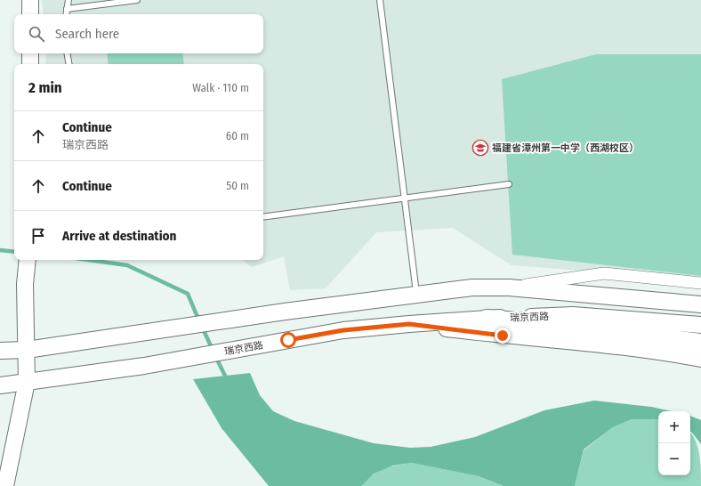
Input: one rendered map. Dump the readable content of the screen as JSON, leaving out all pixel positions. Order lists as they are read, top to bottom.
{
  "streets": {
    "street": ["瑞京西路"]
  },
  "places": {
    "school or university": ["福建省漳州第一中学（西湖校区）"]
  },
  "page": {
    "search": "Search here",
    "heading": ["2 min", "Walk · 110 m"],
    "list": [
      ["Continue", "瑞京西路", "60 m"],
      ["Continue", "50 m"],
      "Arrive at destination"
    ],
    "map_buttons": ["+", "−"]
  }
}
